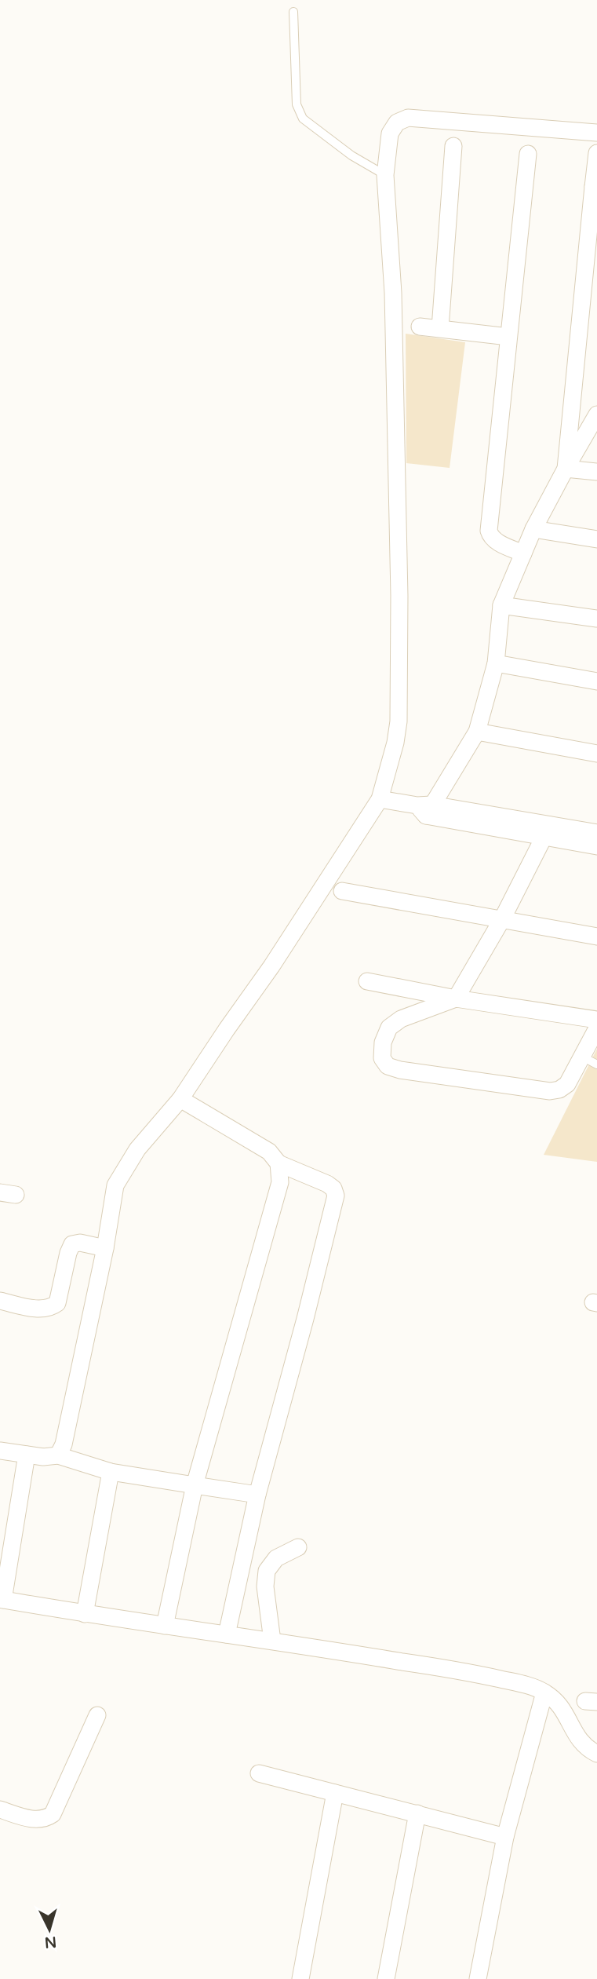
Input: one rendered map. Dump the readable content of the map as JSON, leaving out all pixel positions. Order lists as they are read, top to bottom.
{
  "north": "bottom"
}
